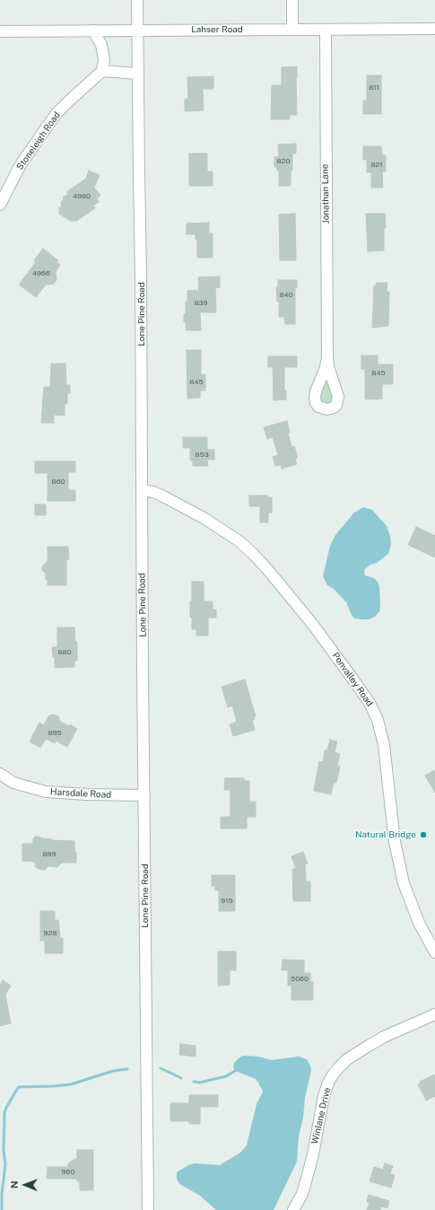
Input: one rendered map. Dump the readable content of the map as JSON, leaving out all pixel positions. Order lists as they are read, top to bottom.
{
  "streets": {
    "street": [
      "Lahser Road",
      "Stoneleigh Road",
      "Jonathan Lane",
      "Lone Pine Road",
      "Ponvalley Road",
      "Harsdale Road",
      "Winlane Drive"
    ]
  },
  "crossings": [
    ["Lahser Road", "Jonathan Lane"],
    ["Lahser Road", "Lone Pine Road"],
    ["Lone Pine Road", "Ponvalley Road"],
    ["Lone Pine Road", "Harsdale Road"]
  ],
  "places": ["Natural Bridge"],
  "house_numbers": [
    "811",
    "820",
    "821",
    "4980",
    "4966",
    "840",
    "839",
    "845",
    "845",
    "853",
    "860",
    "880",
    "895",
    "899",
    "915",
    "928",
    "5060",
    "960"
  ],
  "north": "left"
}
